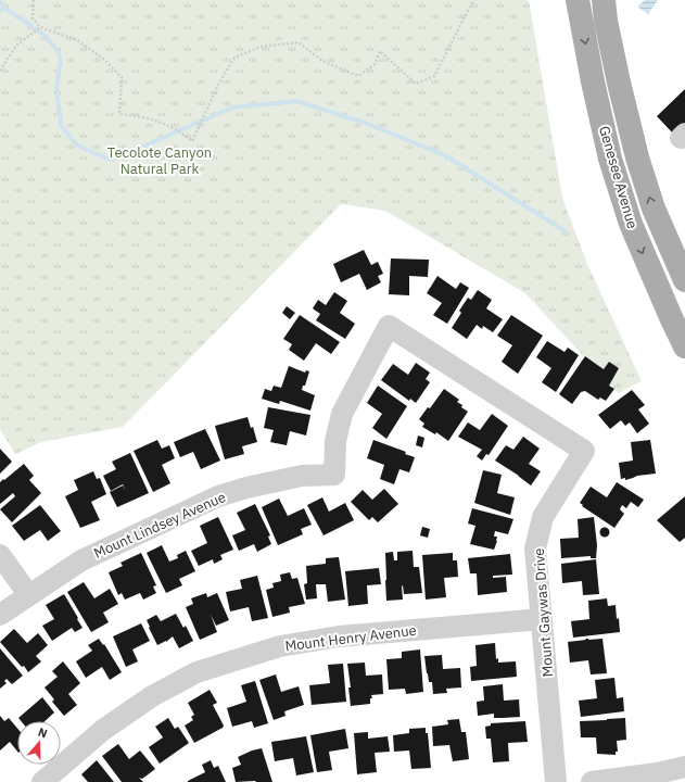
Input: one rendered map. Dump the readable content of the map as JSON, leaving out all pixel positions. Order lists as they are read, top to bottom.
{
  "streets": {
    "main road": ["Genesee Avenue"],
    "street": ["Mount Lindsey Avenue", "Mount Gaywas Drive", "Mount Henry Avenue"]
  },
  "crossings": [
    ["Mount Lindsey Avenue", "Mount Gaywas Drive"],
    ["Mount Gaywas Drive", "Mount Henry Avenue"]
  ],
  "parks": ["Tecolote Canyon Natural Park"],
  "north": "top"
}
